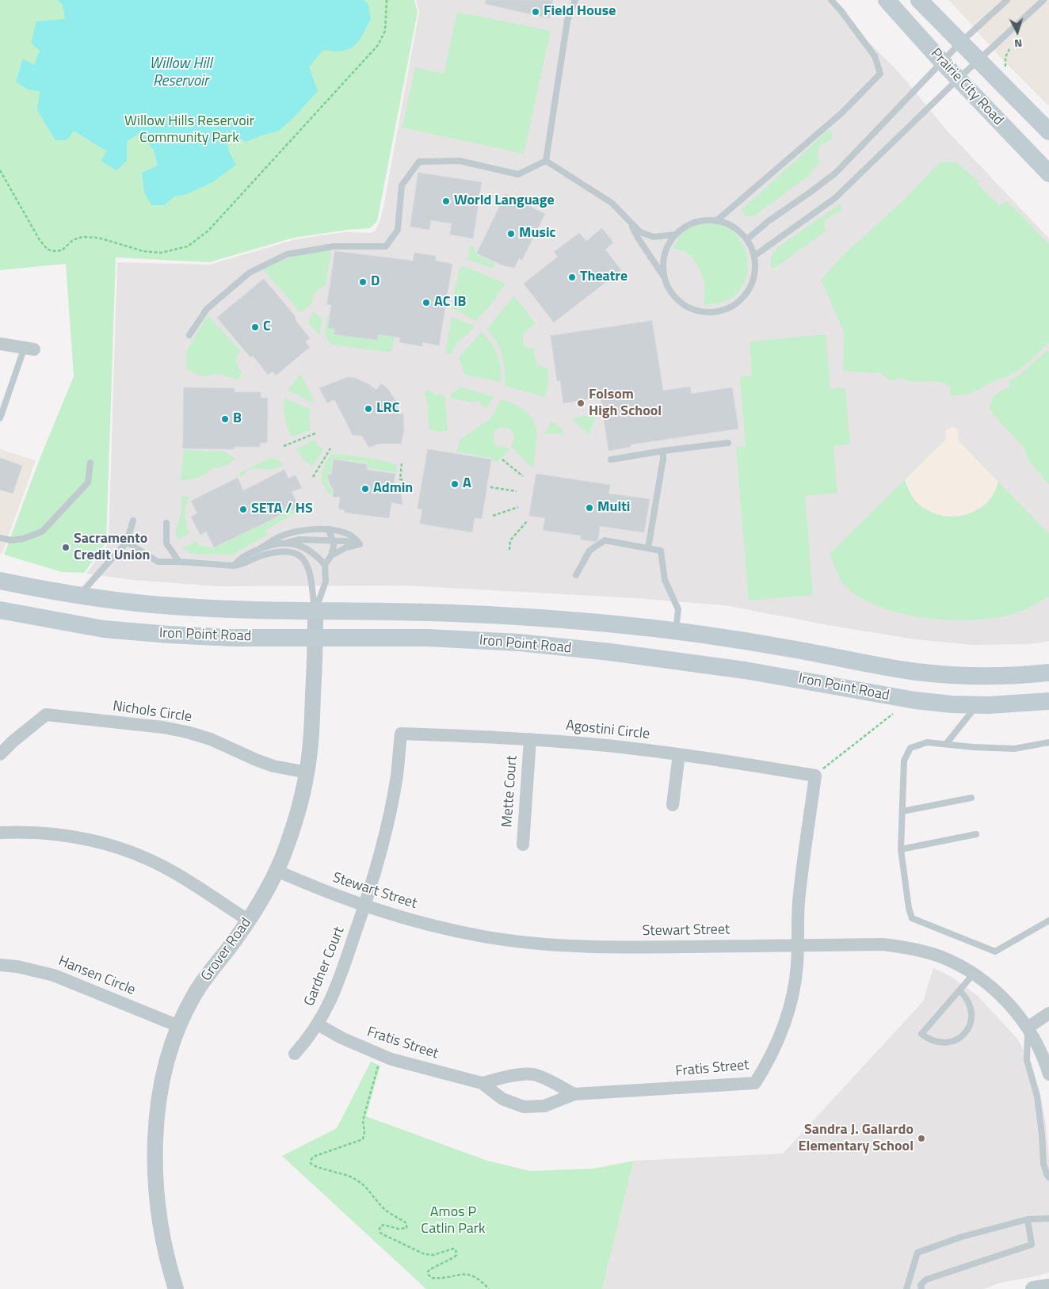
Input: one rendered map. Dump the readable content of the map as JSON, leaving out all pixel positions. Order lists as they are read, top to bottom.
{
  "streets": {
    "main road": ["Prairie City Road", "Iron Point Road"],
    "street": [
      "Nichols Circle",
      "Agostini Circle",
      "Mette Court",
      "Stewart Street",
      "Grover Road",
      "Gardner Court",
      "Hansen Circle",
      "Fratis Street"
    ]
  },
  "crossings": [
    ["Iron Point Road", "Grover Road"],
    ["Nichols Circle", "Grover Road"],
    ["Agostini Circle", "Mette Court"],
    ["Agostini Circle", "Stewart Street"],
    ["Agostini Circle", "Gardner Court"],
    ["Stewart Street", "Grover Road"],
    ["Stewart Street", "Gardner Court"],
    ["Stewart Street", "Fratis Street"],
    ["Grover Road", "Hansen Circle"],
    ["Gardner Court", "Fratis Street"]
  ],
  "water": ["Willow Hill Reservoir"],
  "parks": ["Willow Hills Reservoir Community Park", "Amos P Catlin Park"],
  "places": [
    "Field House",
    "World Language",
    "Music",
    "Theatre",
    "D",
    "AC IB",
    "C",
    "Folsom High School",
    "LRC",
    "B",
    "A",
    "Admin",
    "Multi",
    "SETA / HS",
    "Sacramento Credit Union",
    "Sandra J. Gallardo Elementary School"
  ],
  "north": "bottom"
}
